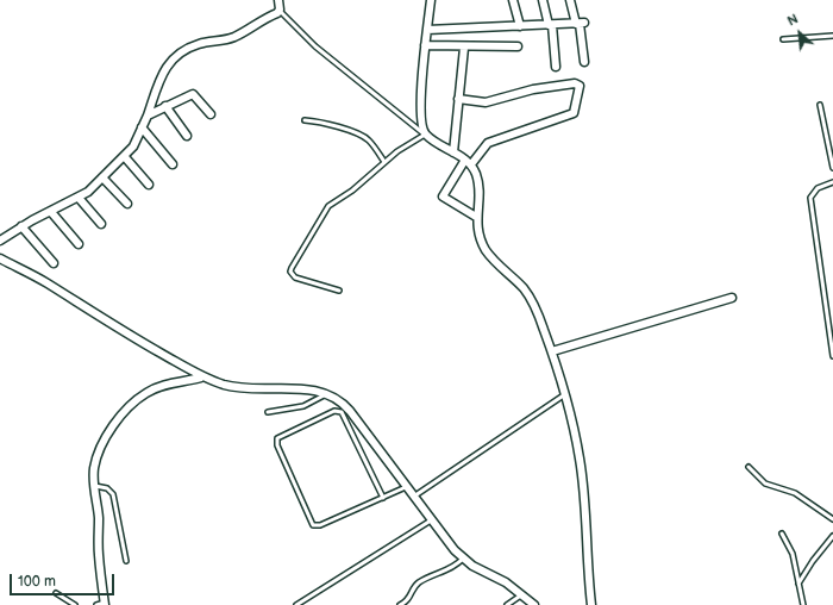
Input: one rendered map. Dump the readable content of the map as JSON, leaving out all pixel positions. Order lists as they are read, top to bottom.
{
  "scale_bar": "100 m",
  "north": "top left"
}
